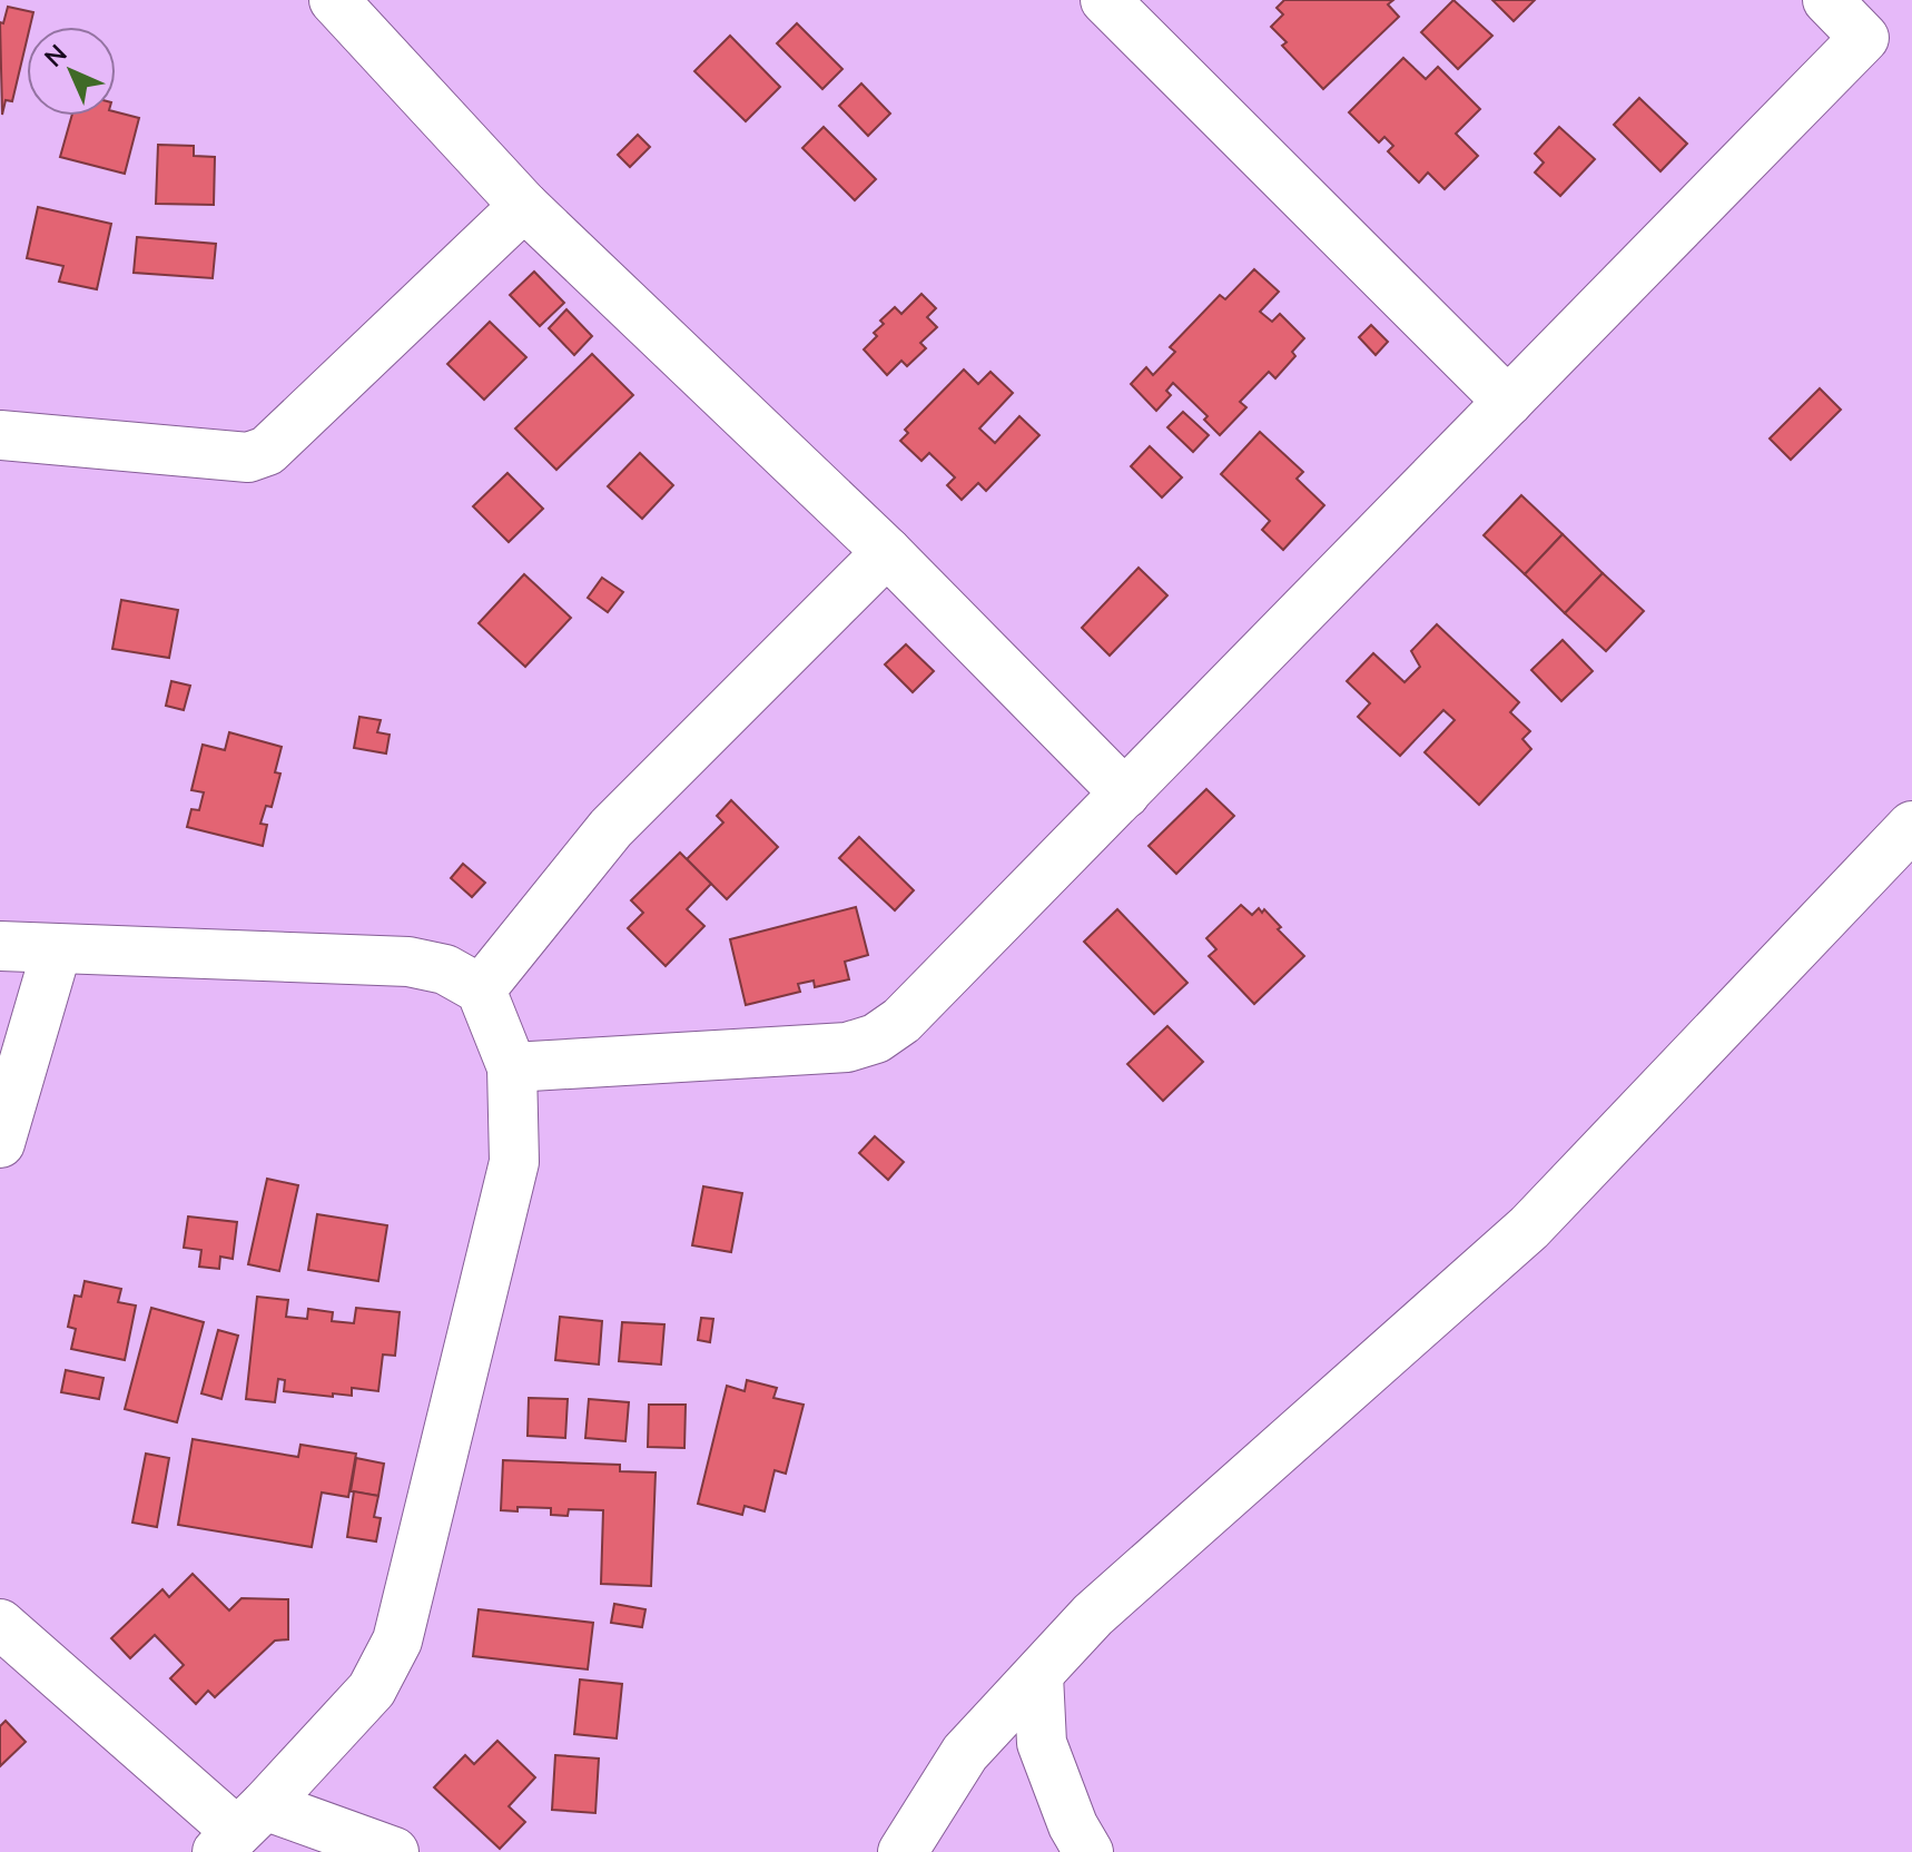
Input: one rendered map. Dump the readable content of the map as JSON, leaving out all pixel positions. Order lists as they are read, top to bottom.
{
  "north": "top left"
}
